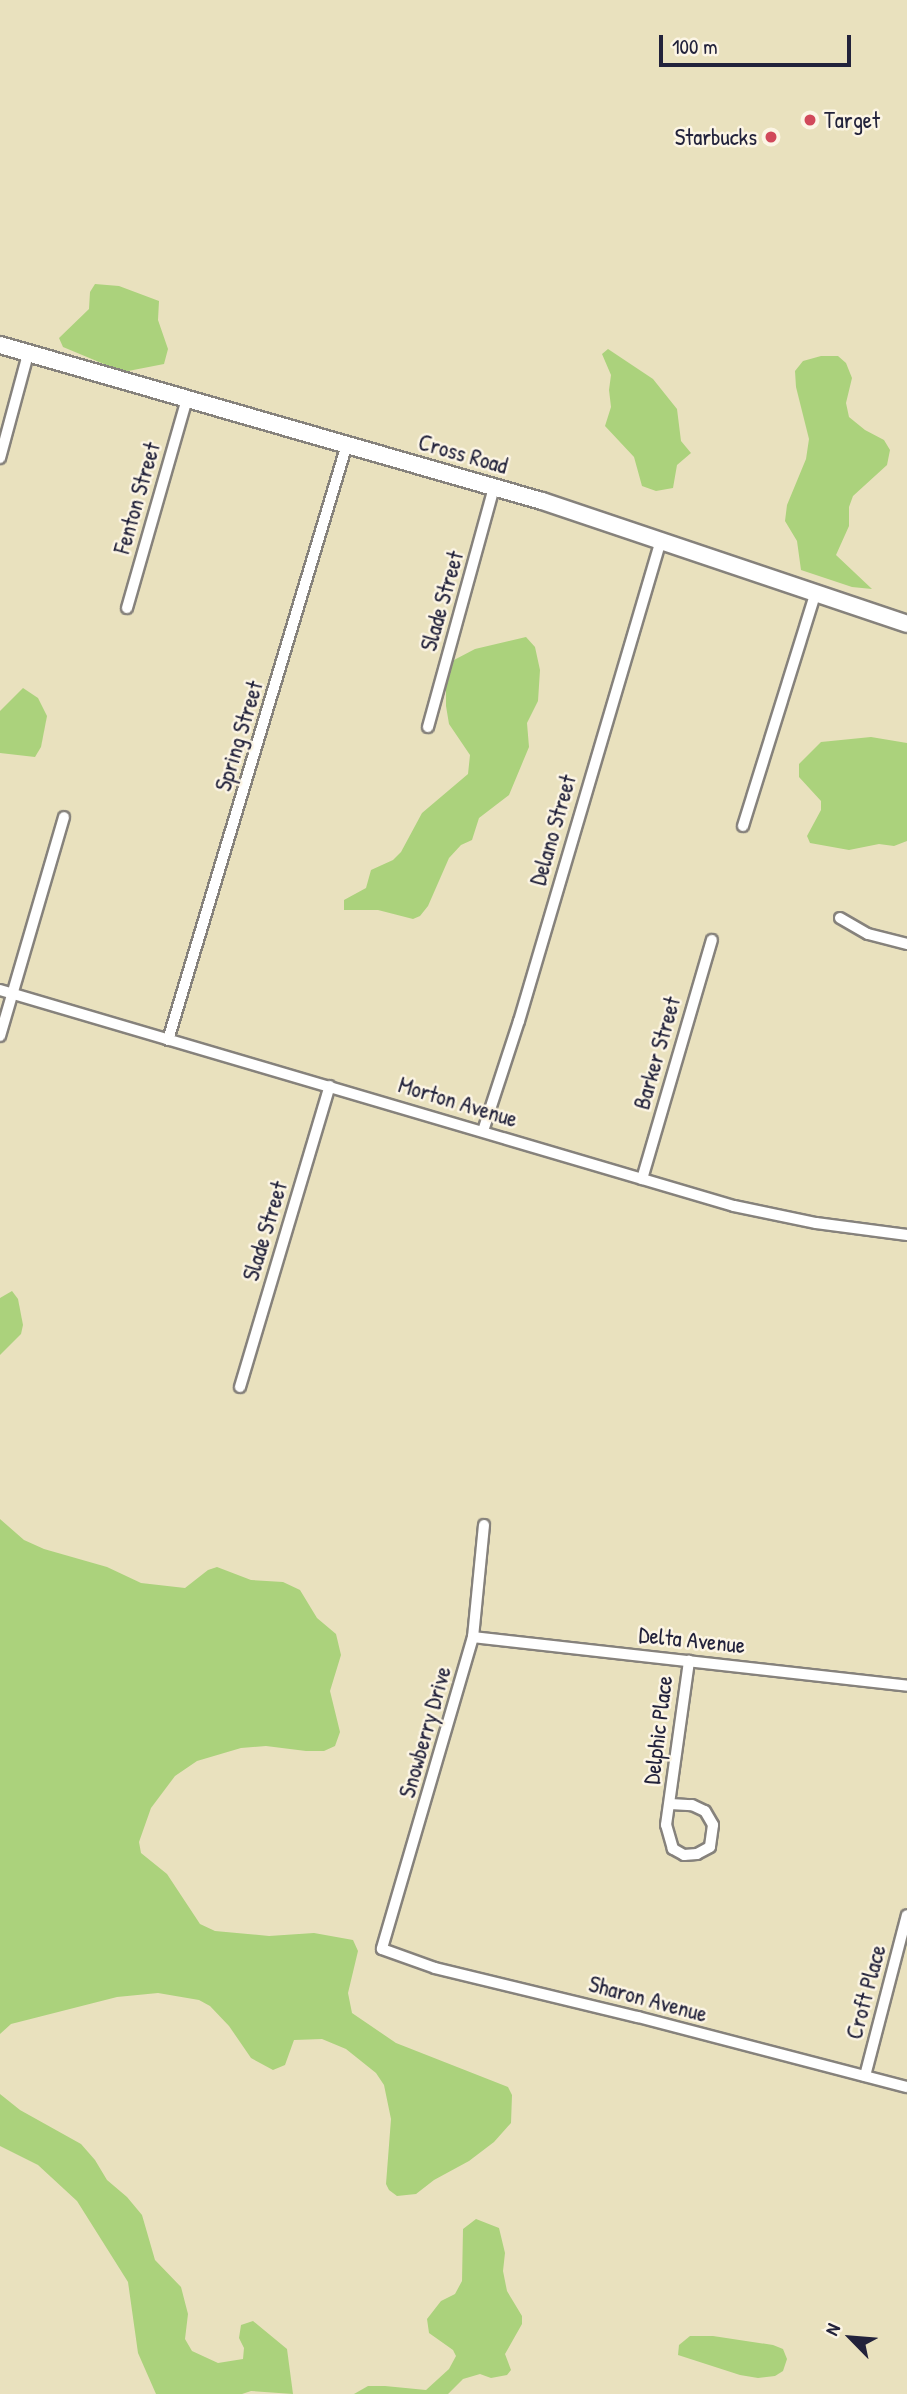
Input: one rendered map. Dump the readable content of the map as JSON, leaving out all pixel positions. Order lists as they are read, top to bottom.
{
  "streets": {
    "street": [
      "Cross Road",
      "Fenton Street",
      "Slade Street",
      "Spring Street",
      "Delano Street",
      "Barker Street",
      "Morton Avenue",
      "Delta Avenue",
      "Delphic Place",
      "Snowberry Drive",
      "Croft Place",
      "Sharon Avenue"
    ]
  },
  "crossings": [
    ["Cross Road", "Fenton Street"],
    ["Cross Road", "Slade Street"],
    ["Cross Road", "Spring Street"],
    ["Cross Road", "Delano Street"],
    ["Slade Street", "Morton Avenue"],
    ["Spring Street", "Morton Avenue"],
    ["Delano Street", "Morton Avenue"],
    ["Barker Street", "Morton Avenue"],
    ["Delta Avenue", "Delphic Place"],
    ["Delta Avenue", "Snowberry Drive"],
    ["Snowberry Drive", "Sharon Avenue"],
    ["Croft Place", "Sharon Avenue"]
  ],
  "places": ["Target", "Starbucks"],
  "scale_bar": "100 m",
  "north": "top left"
}
